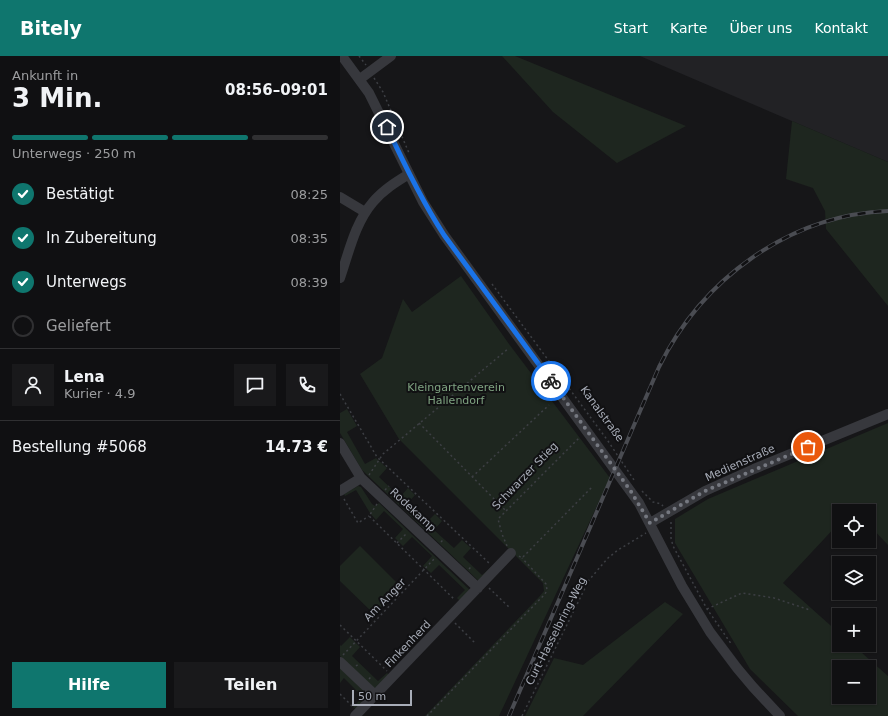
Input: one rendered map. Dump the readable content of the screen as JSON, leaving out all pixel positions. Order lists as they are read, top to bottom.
{
  "streets": {
    "street": [
      "Kanalstraße",
      "Medienstraße",
      "Rodekamp",
      "Finkenherd"
    ],
    "path": ["Schwarzer Stieg", "Am Anger", "Curt-Hasselbring-Weg"]
  },
  "crossings": [
    ["Kanalstraße", "Medienstraße"],
    ["Kanalstraße", "Schwarzer Stieg"],
    ["Kanalstraße", "Curt-Hasselbring-Weg"],
    ["Medienstraße", "Curt-Hasselbring-Weg"],
    ["Rodekamp", "Am Anger"],
    ["Rodekamp", "Finkenherd"]
  ],
  "parks": ["Kleingartenverein Hallendorf"],
  "scale_bar": "50 m",
  "page": {
    "header": "Bitely",
    "nav": [
      "Start",
      "Karte",
      "Über uns",
      "Kontakt"
    ],
    "heading": ["3 Min.", "Ankunft in", "08:56–09:01"],
    "panel": [
      "Lena",
      "Kurier · 4.9",
      "Bestellung #5068",
      "14.73 €"
    ],
    "bar": "Unterwegs · 250 m",
    "list": [
      ["Bestätigt", "08:25"],
      ["In Zubereitung", "08:35"],
      ["Unterwegs", "08:39"],
      "Geliefert"
    ],
    "map_buttons": ["+", "−"],
    "buttons": ["Hilfe", "Teilen"],
    "scale": "50 m"
  }
}
